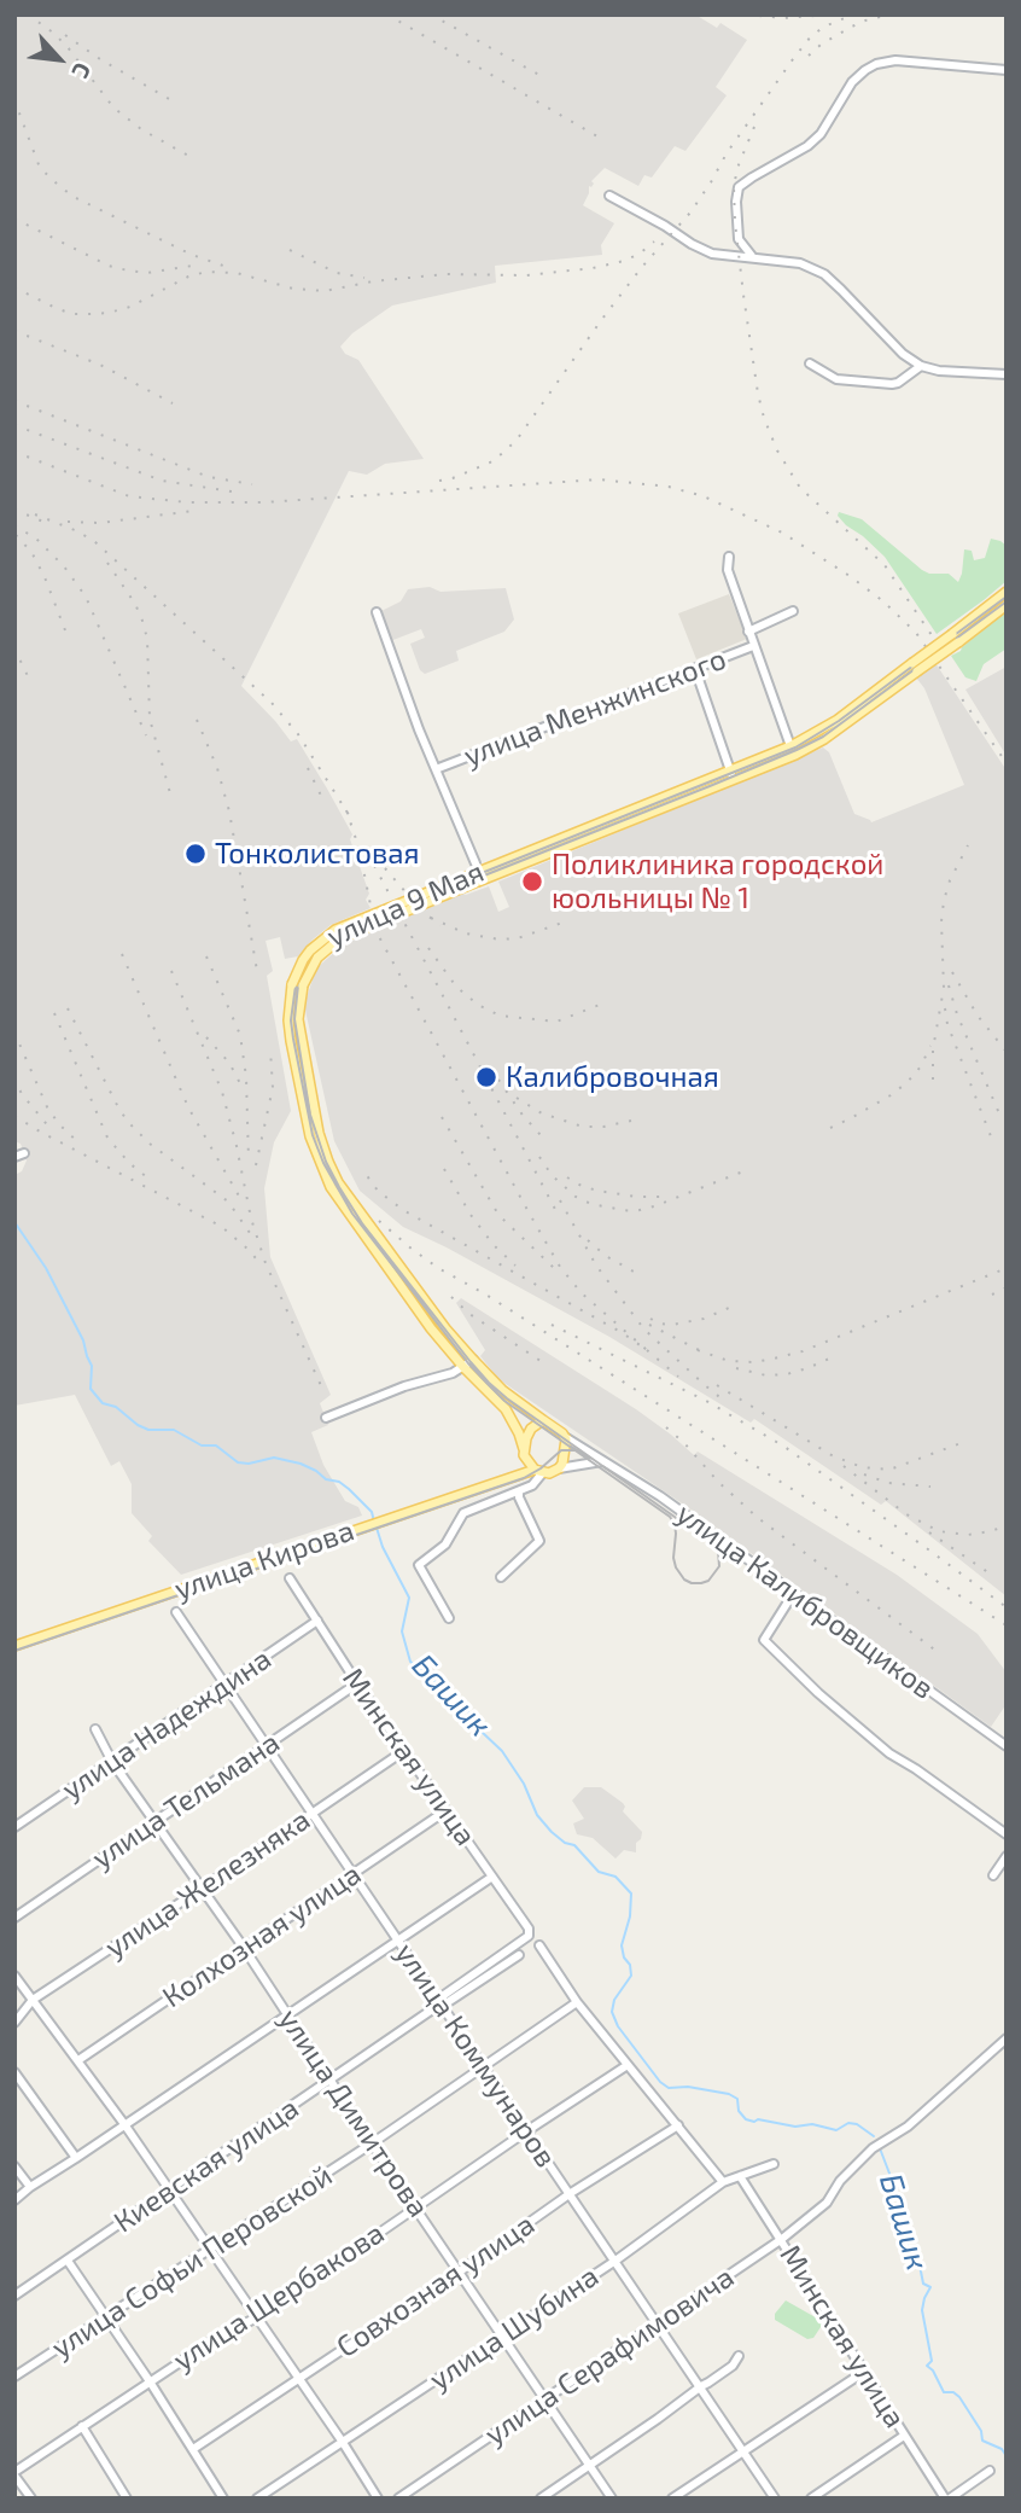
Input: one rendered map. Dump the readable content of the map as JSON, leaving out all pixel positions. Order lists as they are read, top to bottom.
{
  "streets": {
    "main road": ["улица 9 Мая", "улица Кирова"],
    "street": [
      "улица Менжинского",
      "улица Калибровщиков",
      "улица Надеждина",
      "Минская улица",
      "улица Тельмана",
      "улица Железняка",
      "Колхозная улица",
      "улица Коммунаров",
      "улица Димитрова",
      "Киевская улица",
      "улица Софьи Перовской",
      "Совхозная улица",
      "улица Щербакова",
      "улица Шубина",
      "улица Серафимовича"
    ]
  },
  "crossings": [
    ["улица 9 Мая", "улица Кирова"],
    ["улица 9 Мая", "улица Калибровщиков"],
    ["улица Кирова", "улица Калибровщиков"],
    ["улица Надеждина", "Минская улица"],
    ["улица Надеждина", "улица Коммунаров"],
    ["улица Надеждина", "улица Димитрова"],
    ["Минская улица", "улица Тельмана"],
    ["Минская улица", "улица Железняка"],
    ["Минская улица", "Колхозная улица"],
    ["Минская улица", "Киевская улица"],
    ["Минская улица", "улица Шубина"],
    ["Минская улица", "улица Серафимовича"],
    ["улица Тельмана", "улица Коммунаров"],
    ["улица Тельмана", "улица Димитрова"],
    ["улица Железняка", "улица Коммунаров"],
    ["улица Железняка", "улица Димитрова"],
    ["Колхозная улица", "улица Коммунаров"],
    ["Колхозная улица", "улица Димитрова"],
    ["улица Коммунаров", "Киевская улица"],
    ["улица Коммунаров", "улица Софьи Перовской"],
    ["улица Коммунаров", "Совхозная улица"],
    ["улица Коммунаров", "улица Щербакова"],
    ["улица Коммунаров", "улица Шубина"],
    ["улица Коммунаров", "улица Серафимовича"],
    ["улица Димитрова", "Киевская улица"],
    ["улица Димитрова", "улица Софьи Перовской"],
    ["улица Димитрова", "Совхозная улица"],
    ["улица Димитрова", "улица Щербакова"],
    ["улица Димитрова", "улица Шубина"],
    ["улица Димитрова", "улица Серафимовича"]
  ],
  "water": ["Башик"],
  "places": ["Тонколистовая", "Поликлиника городской юольницы № 1", "Калибровочная"],
  "north": "bottom right"
}
